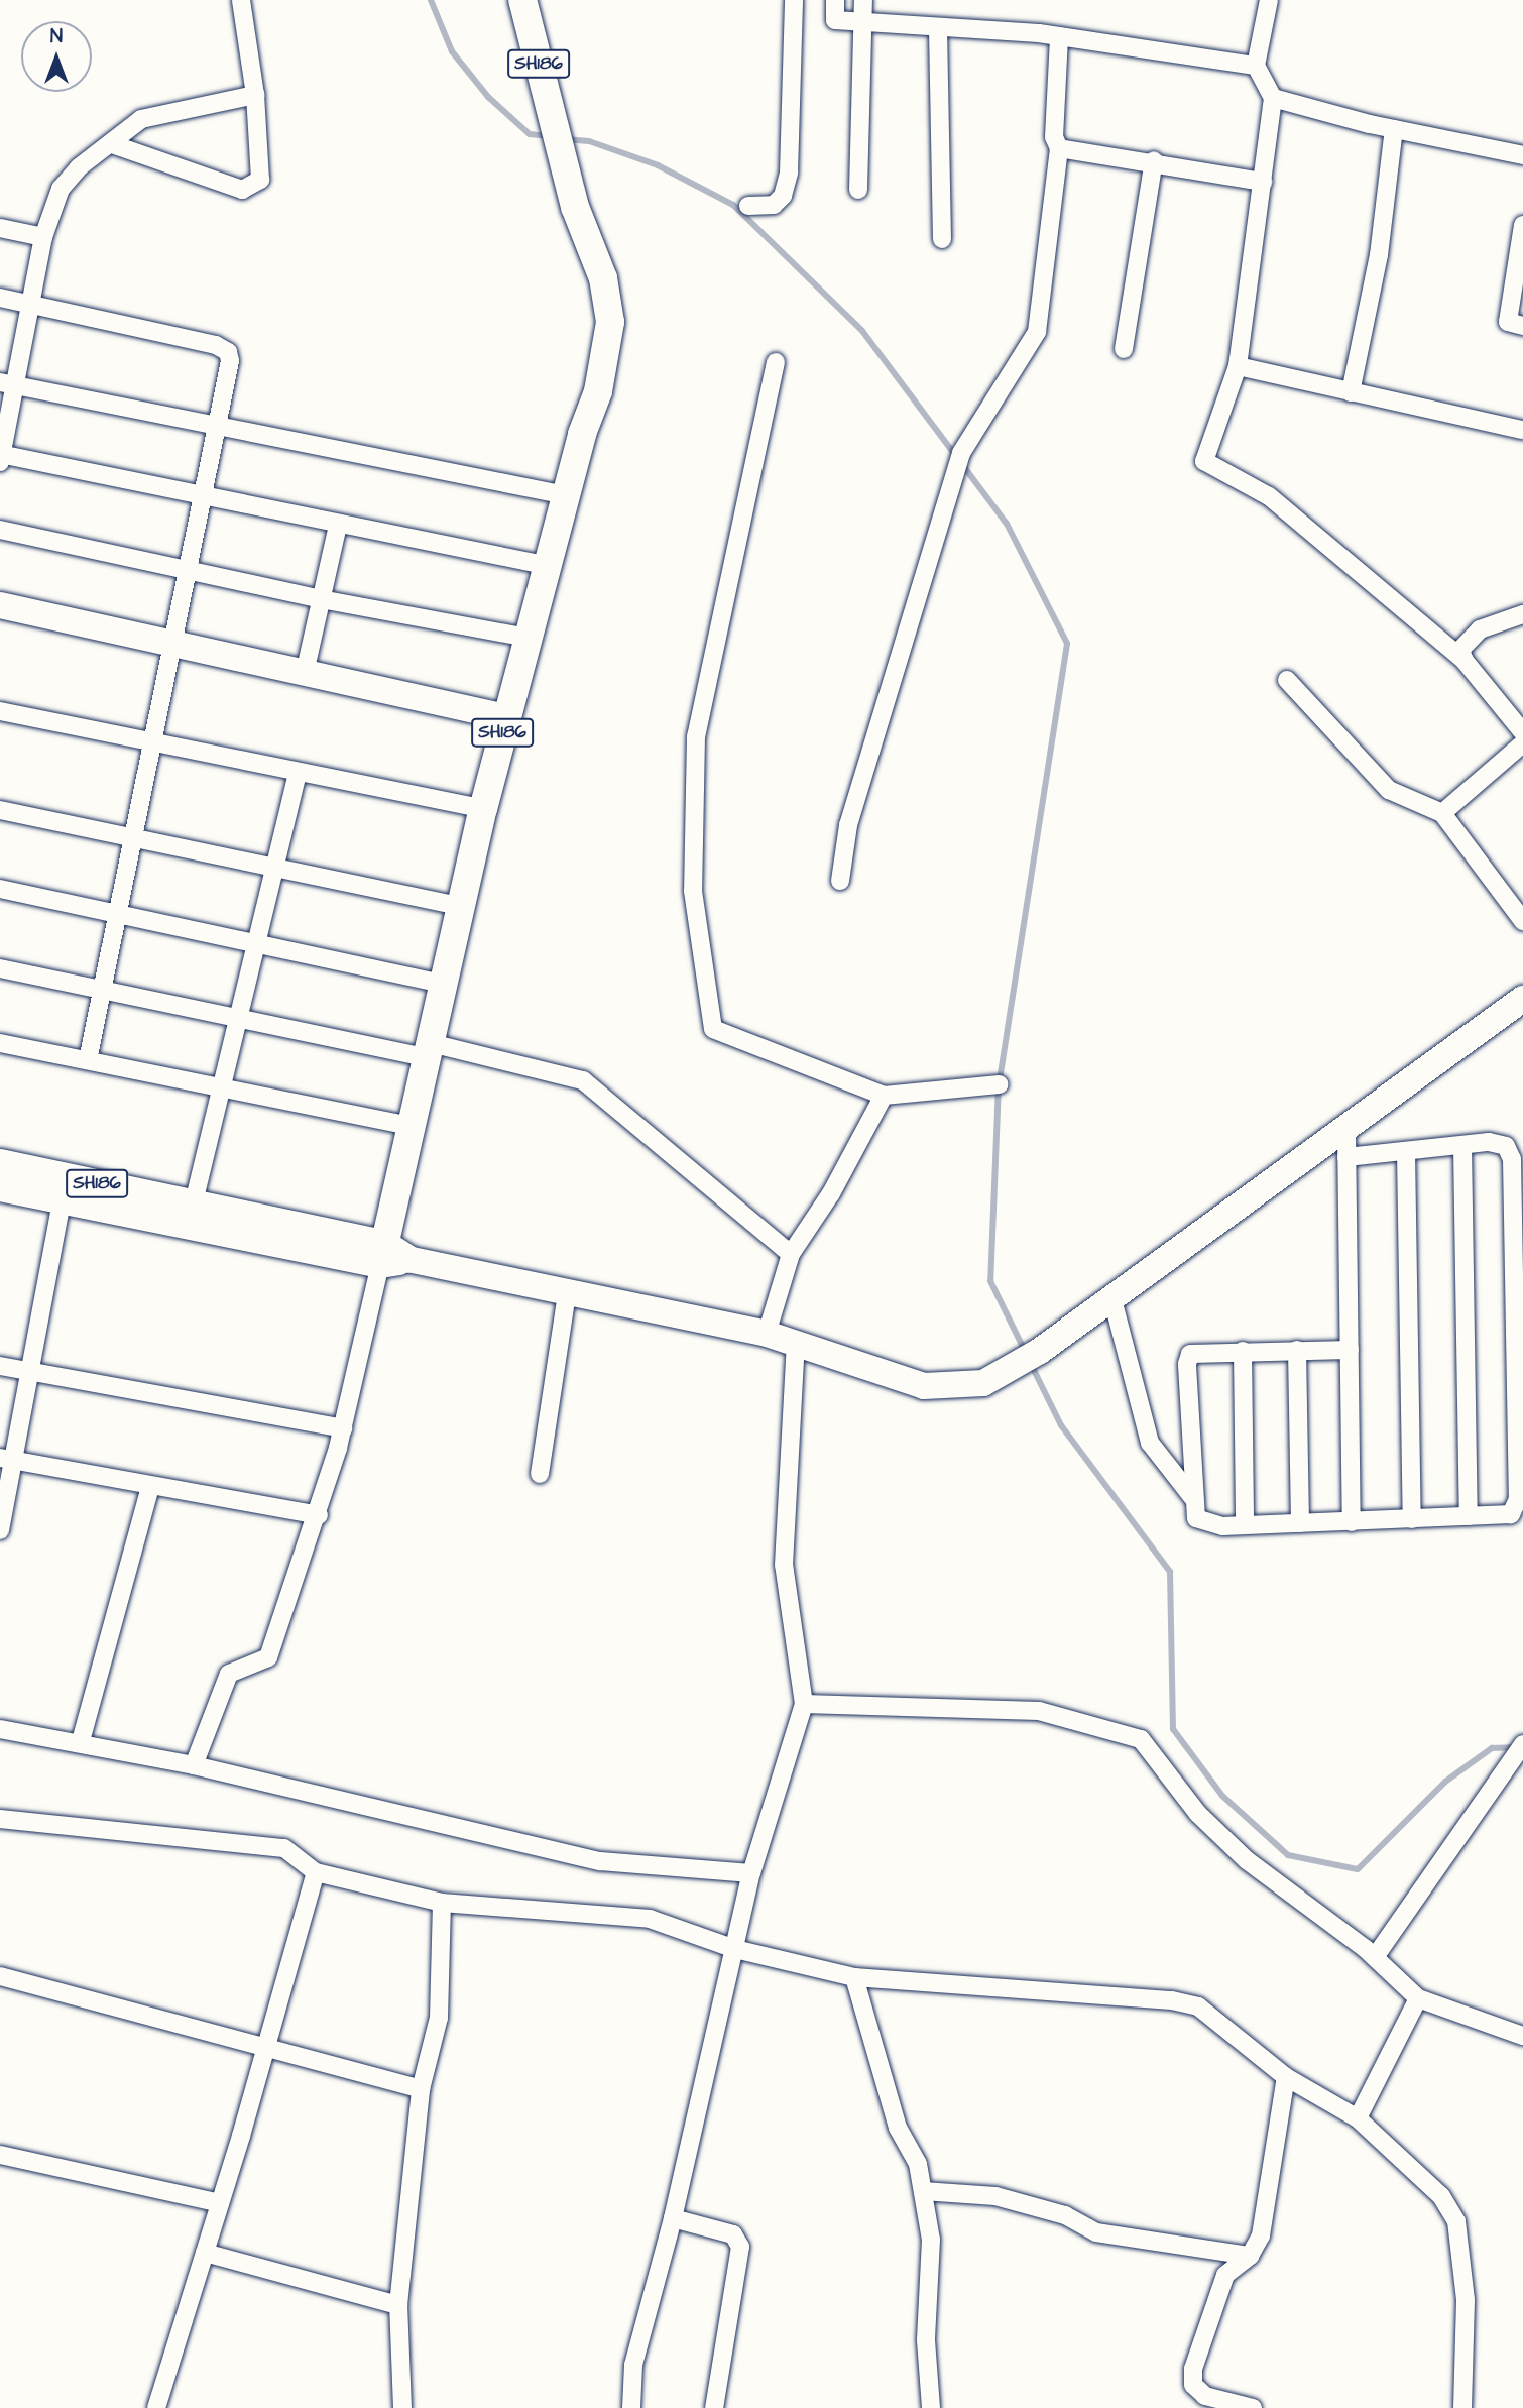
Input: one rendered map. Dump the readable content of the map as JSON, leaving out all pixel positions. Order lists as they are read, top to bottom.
{
  "streets": {
    "main road": ["SH186"]
  },
  "north": "top"
}
